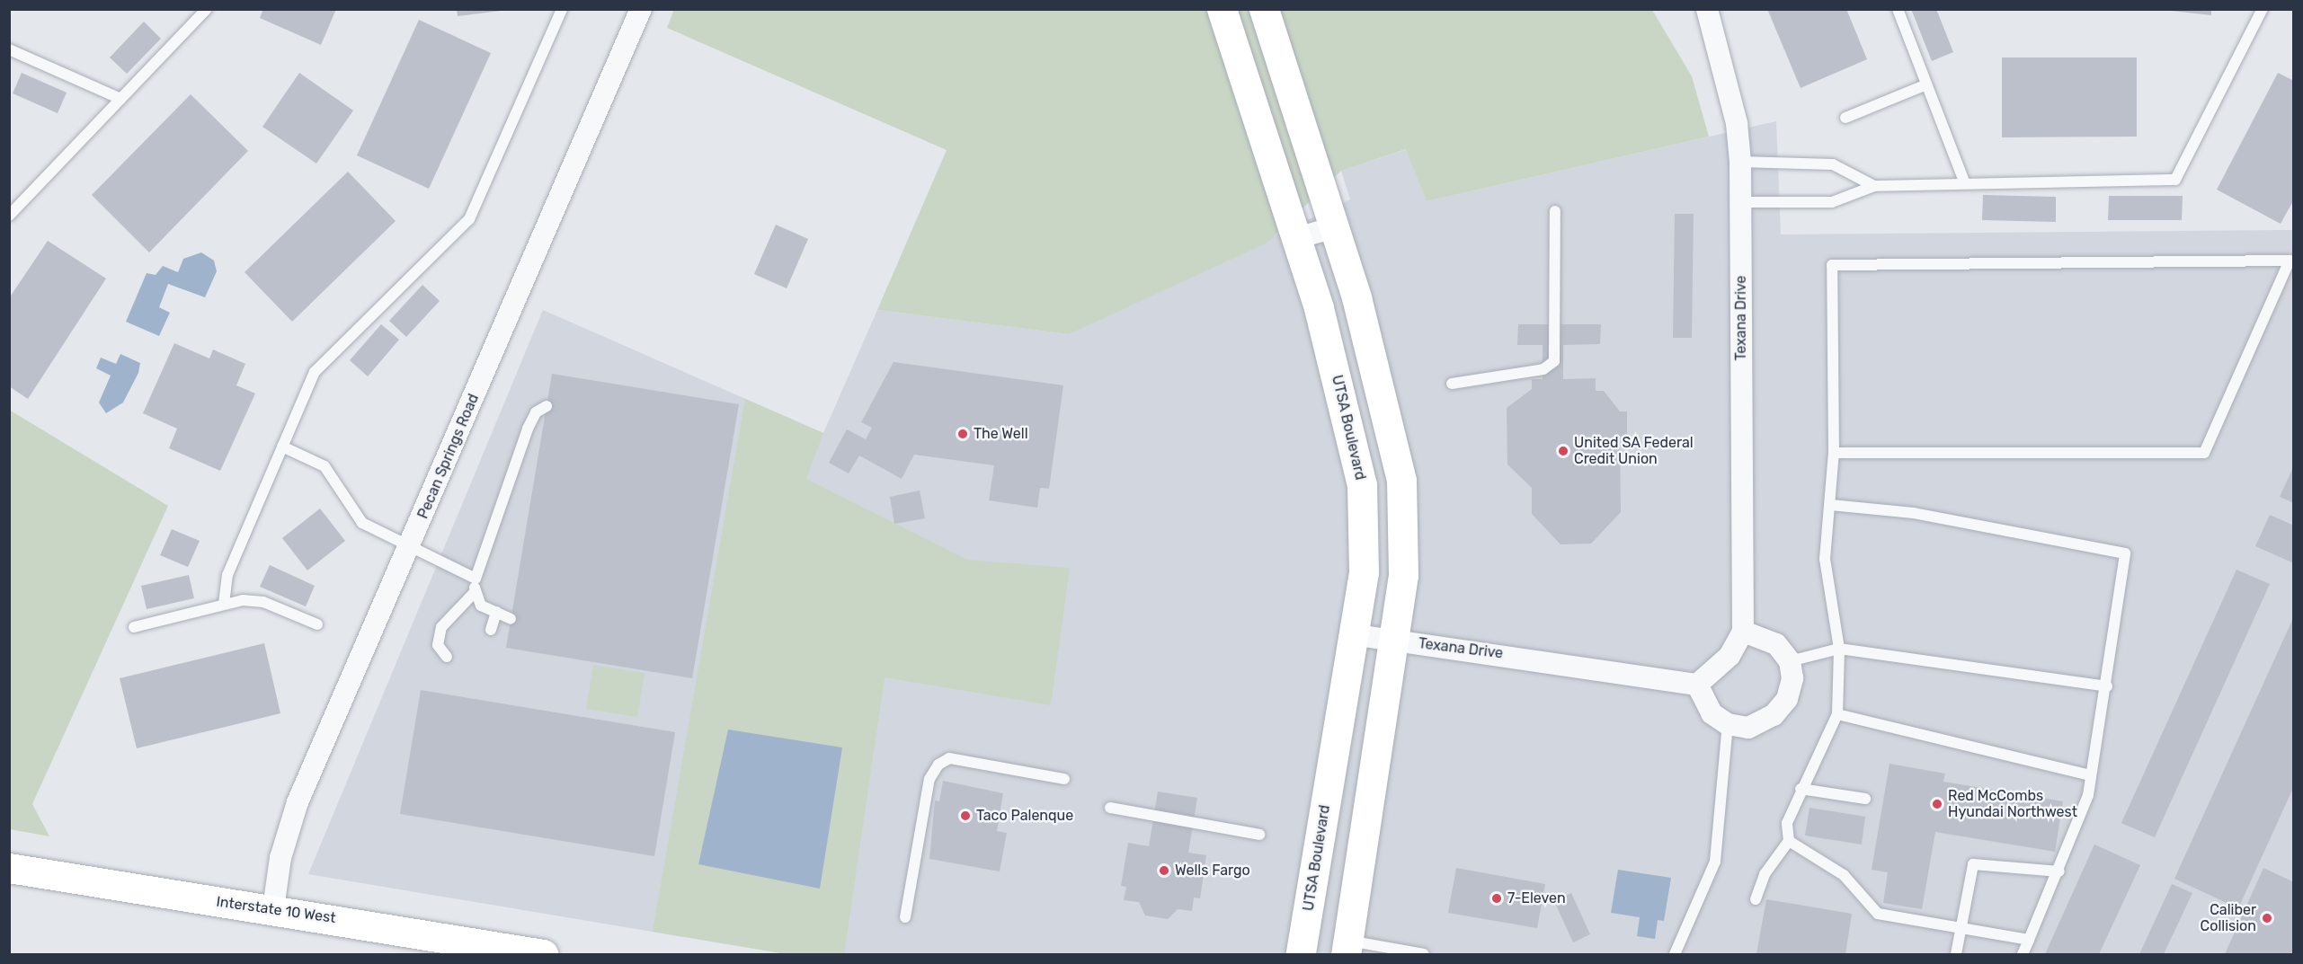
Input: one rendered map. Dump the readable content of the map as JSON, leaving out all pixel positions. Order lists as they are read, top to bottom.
{
  "streets": {
    "main road": ["UTSA Boulevard", "Interstate 10 West"],
    "street": ["Texana Drive", "Pecan Springs Road"]
  },
  "crossings": [
    ["Texana Drive", "UTSA Boulevard"],
    ["Pecan Springs Road", "Interstate 10 West"]
  ],
  "places": [
    "The Well",
    "United SA Federal Credit Union",
    "Red McCombs Hyundai Northwest",
    "Taco Palenque",
    "Wells Fargo",
    "7-Eleven",
    "Caliber Collision"
  ]
}
